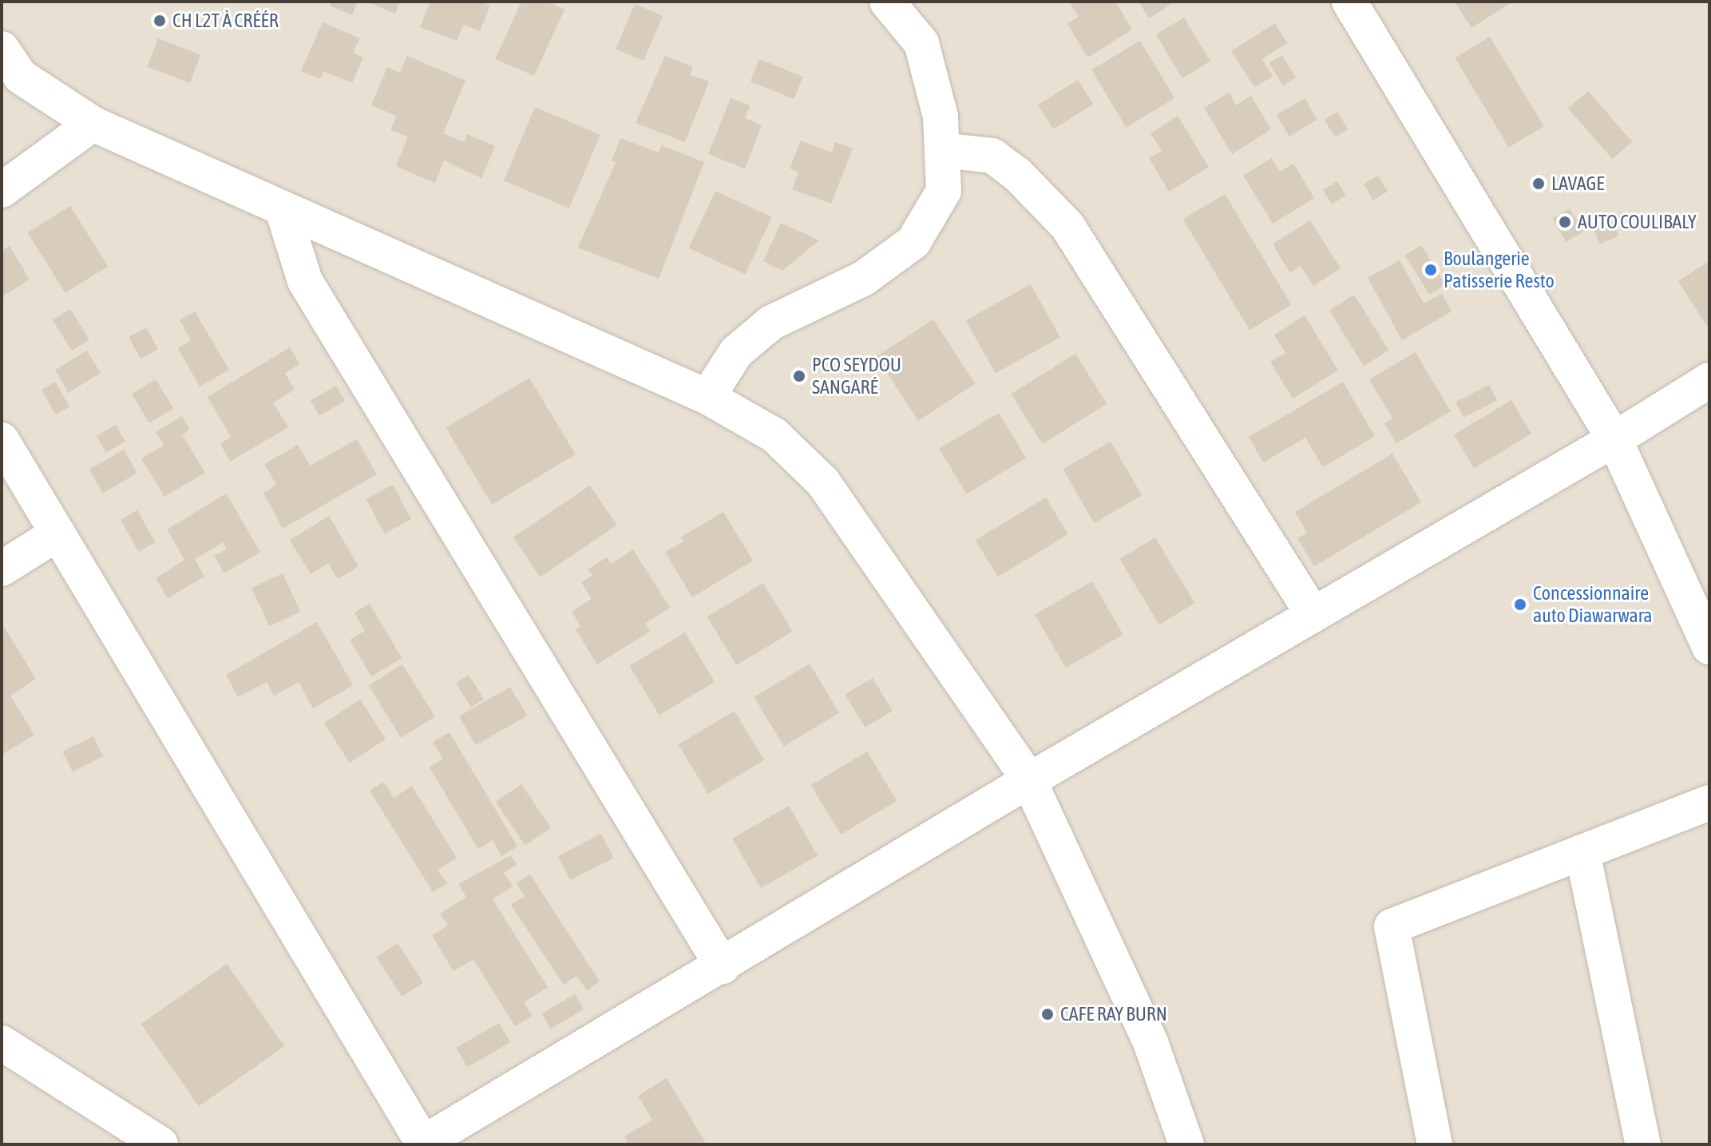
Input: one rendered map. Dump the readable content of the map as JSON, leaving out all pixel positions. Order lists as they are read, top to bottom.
{
  "places": [
    "CH L2T À CRÉÉR",
    "LAVAGE",
    "AUTO COULIBALY",
    "Boulangerie Patisserie Resto",
    "PCO SEYDOU SANGARÉ",
    "Concessionnaire auto Diawarwara",
    "CAFE RAY BURN"
  ]
}
